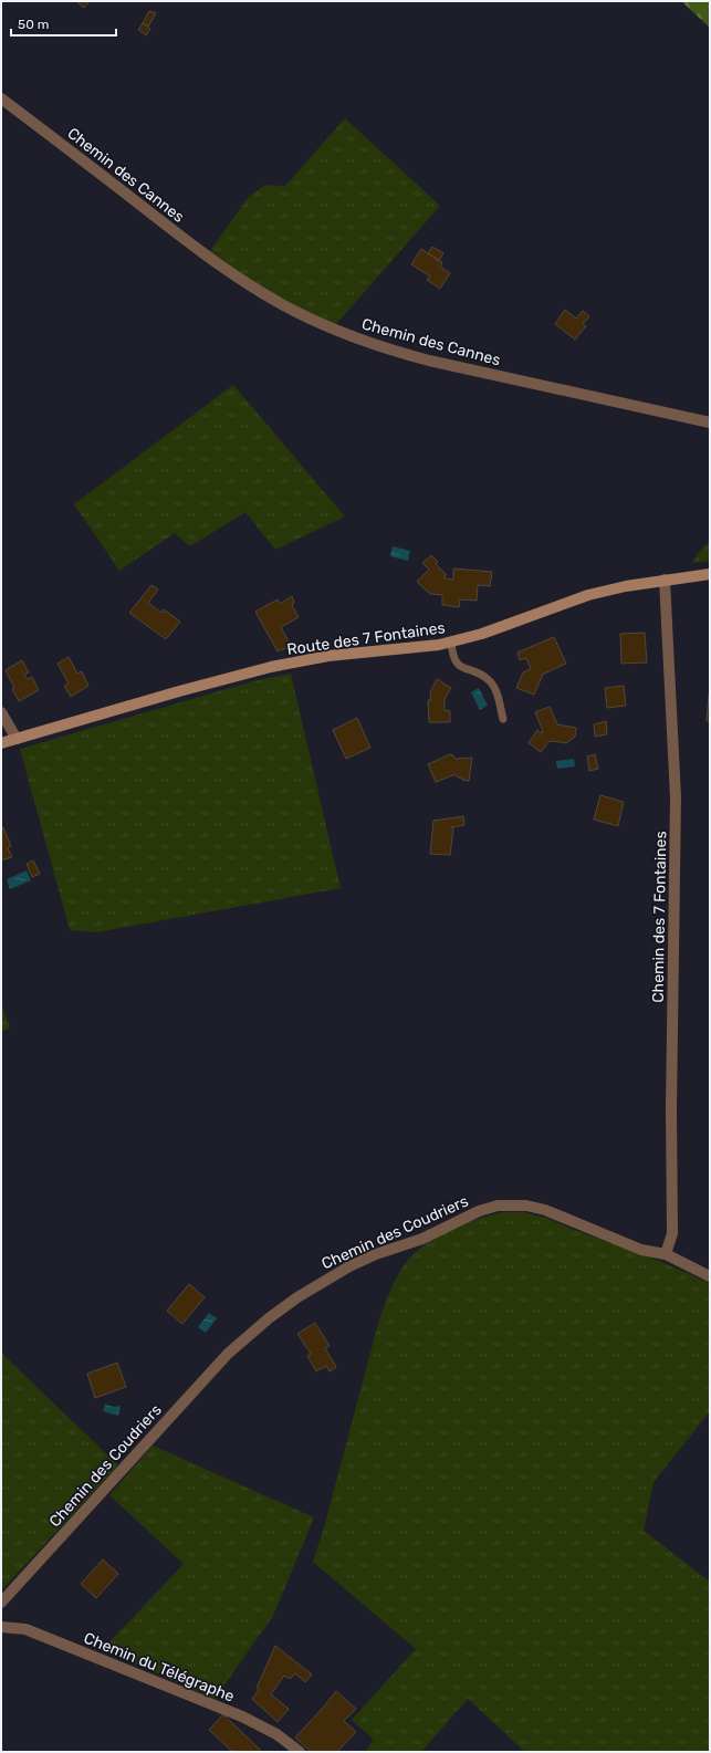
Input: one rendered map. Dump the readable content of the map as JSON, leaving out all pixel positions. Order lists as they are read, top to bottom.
{
  "streets": {
    "street": [
      "Chemin des Cannes",
      "Route des 7 Fontaines",
      "Chemin des 7 Fontaines",
      "Chemin des Coudriers",
      "Chemin du Télégraphe"
    ]
  },
  "crossings": [
    ["Route des 7 Fontaines", "Chemin des 7 Fontaines"],
    ["Chemin des 7 Fontaines", "Chemin des Coudriers"]
  ],
  "scale_bar": "50 m"
}
